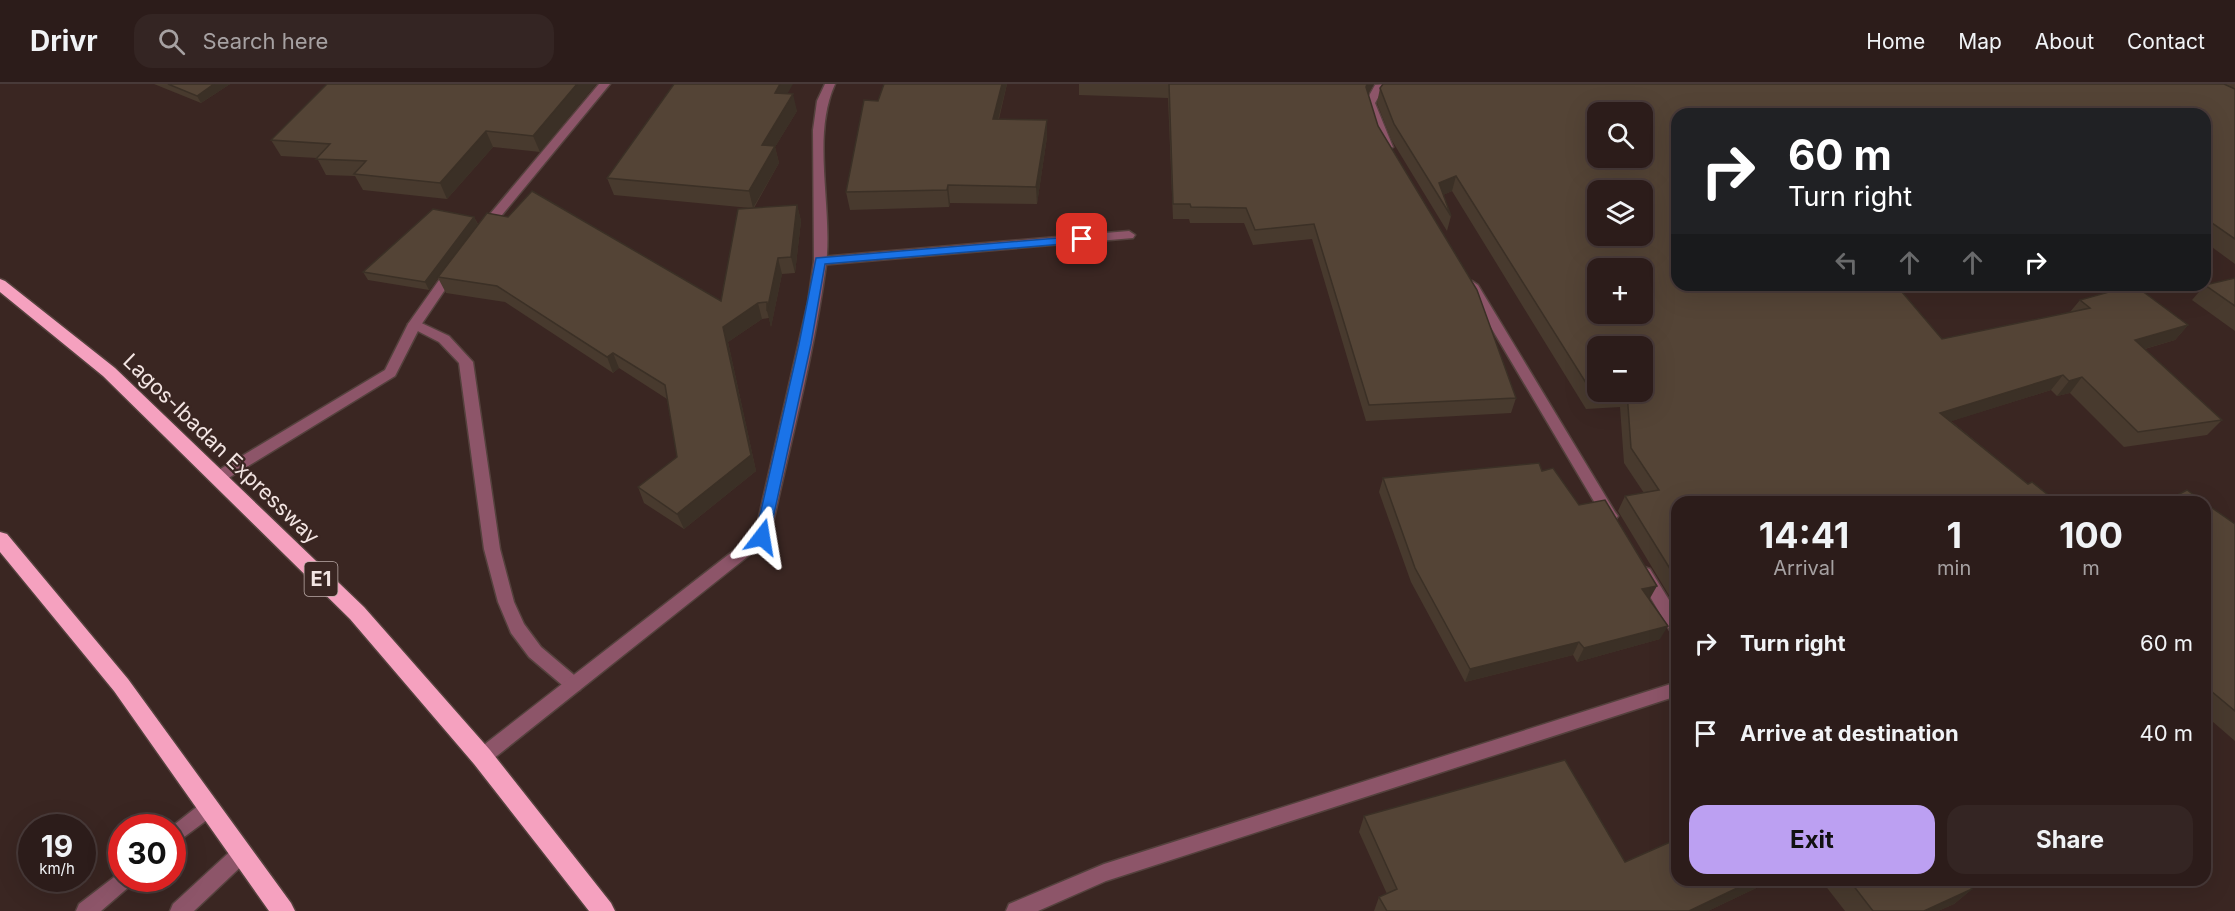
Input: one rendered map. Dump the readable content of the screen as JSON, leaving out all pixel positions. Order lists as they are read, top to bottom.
{
  "streets": {
    "highway": ["Lagos-Ibadan Expressway", "E1"]
  },
  "page": {
    "header": "Drivr",
    "search": "Search here",
    "nav": [
      "Home",
      "Map",
      "About",
      "Contact"
    ],
    "map_buttons": ["+", "−"],
    "turn": ["60 m", "Turn right"],
    "eta": [
      "14:41",
      "Arrival",
      "1",
      "min",
      "100",
      "m"
    ],
    "list": [
      {
        "name": "Turn right",
        "value": "60 m"
      },
      {
        "name": "Arrive at destination",
        "value": "40 m"
      }
    ],
    "buttons": ["Exit", "Share"],
    "speed": "19 km/h",
    "limit": "30"
  }
}
